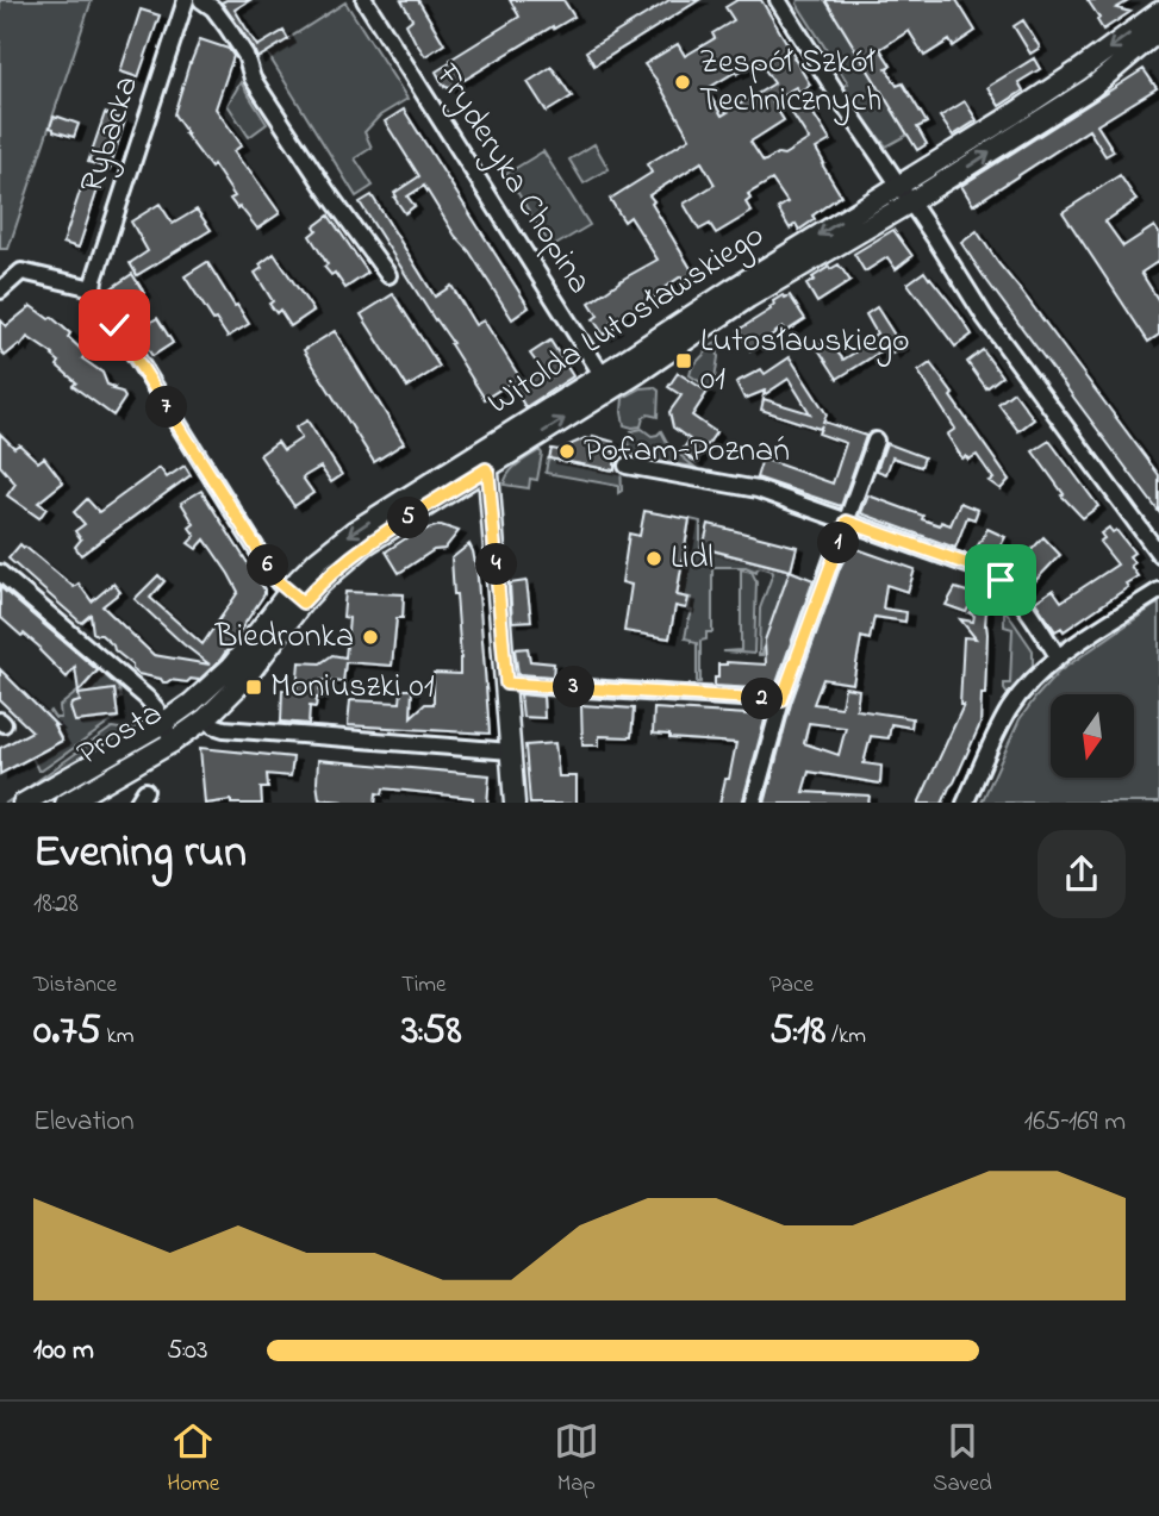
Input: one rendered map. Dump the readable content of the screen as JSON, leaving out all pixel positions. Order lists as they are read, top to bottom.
{
  "streets": {
    "main road": ["Witolda Lutosławskiego", "Prosta"],
    "street": ["Rybacka", "Fryderyka Chopina"]
  },
  "crossings": [
    ["Fryderyka Chopina", "Witolda Lutosławskiego"],
    ["Witolda Lutosławskiego", "Prosta"]
  ],
  "places": {
    "other": [
      "Zespół Szkół Technicznych",
      "Pofam-Poznań",
      "Lidl",
      "Biedronka"
    ],
    "transit": ["Lutosławskiego 01", "Moniuszki 01"]
  },
  "north": "bottom",
  "page": {
    "pins": [
      "7",
      "5",
      "1",
      "4",
      "6",
      "3",
      "2"
    ],
    "heading": ["Evening run", "18:28"],
    "stats": [
      ["Distance", "0.75 km"],
      ["Time", "3:58"],
      ["Pace", "5:18 /km"]
    ],
    "chart": ["Elevation", "165–169 m"],
    "list": [
      {
        "name": "100 m",
        "note": "5:03"
      }
    ],
    "tabs": ["Home", "Map", "Saved"]
  }
}
